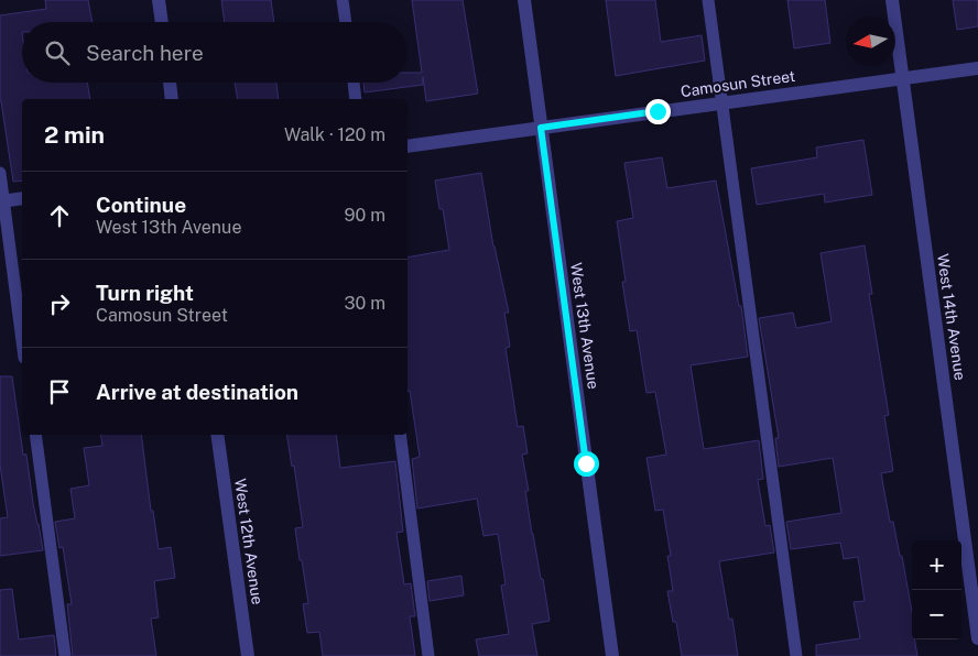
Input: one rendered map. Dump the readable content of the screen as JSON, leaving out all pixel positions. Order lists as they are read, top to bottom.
{
  "streets": {
    "street": [
      "Camosun Street",
      "West 14th Avenue",
      "West 13th Avenue",
      "West 12th Avenue"
    ]
  },
  "crossings": [
    ["Camosun Street", "West 14th Avenue"],
    ["Camosun Street", "West 13th Avenue"]
  ],
  "north": "left",
  "page": {
    "search": "Search here",
    "heading": ["2 min", "Walk · 120 m"],
    "list": [
      ["Continue", "West 13th Avenue", "90 m"],
      ["Turn right", "Camosun Street", "30 m"],
      "Arrive at destination"
    ],
    "map_buttons": ["+", "−"]
  }
}
